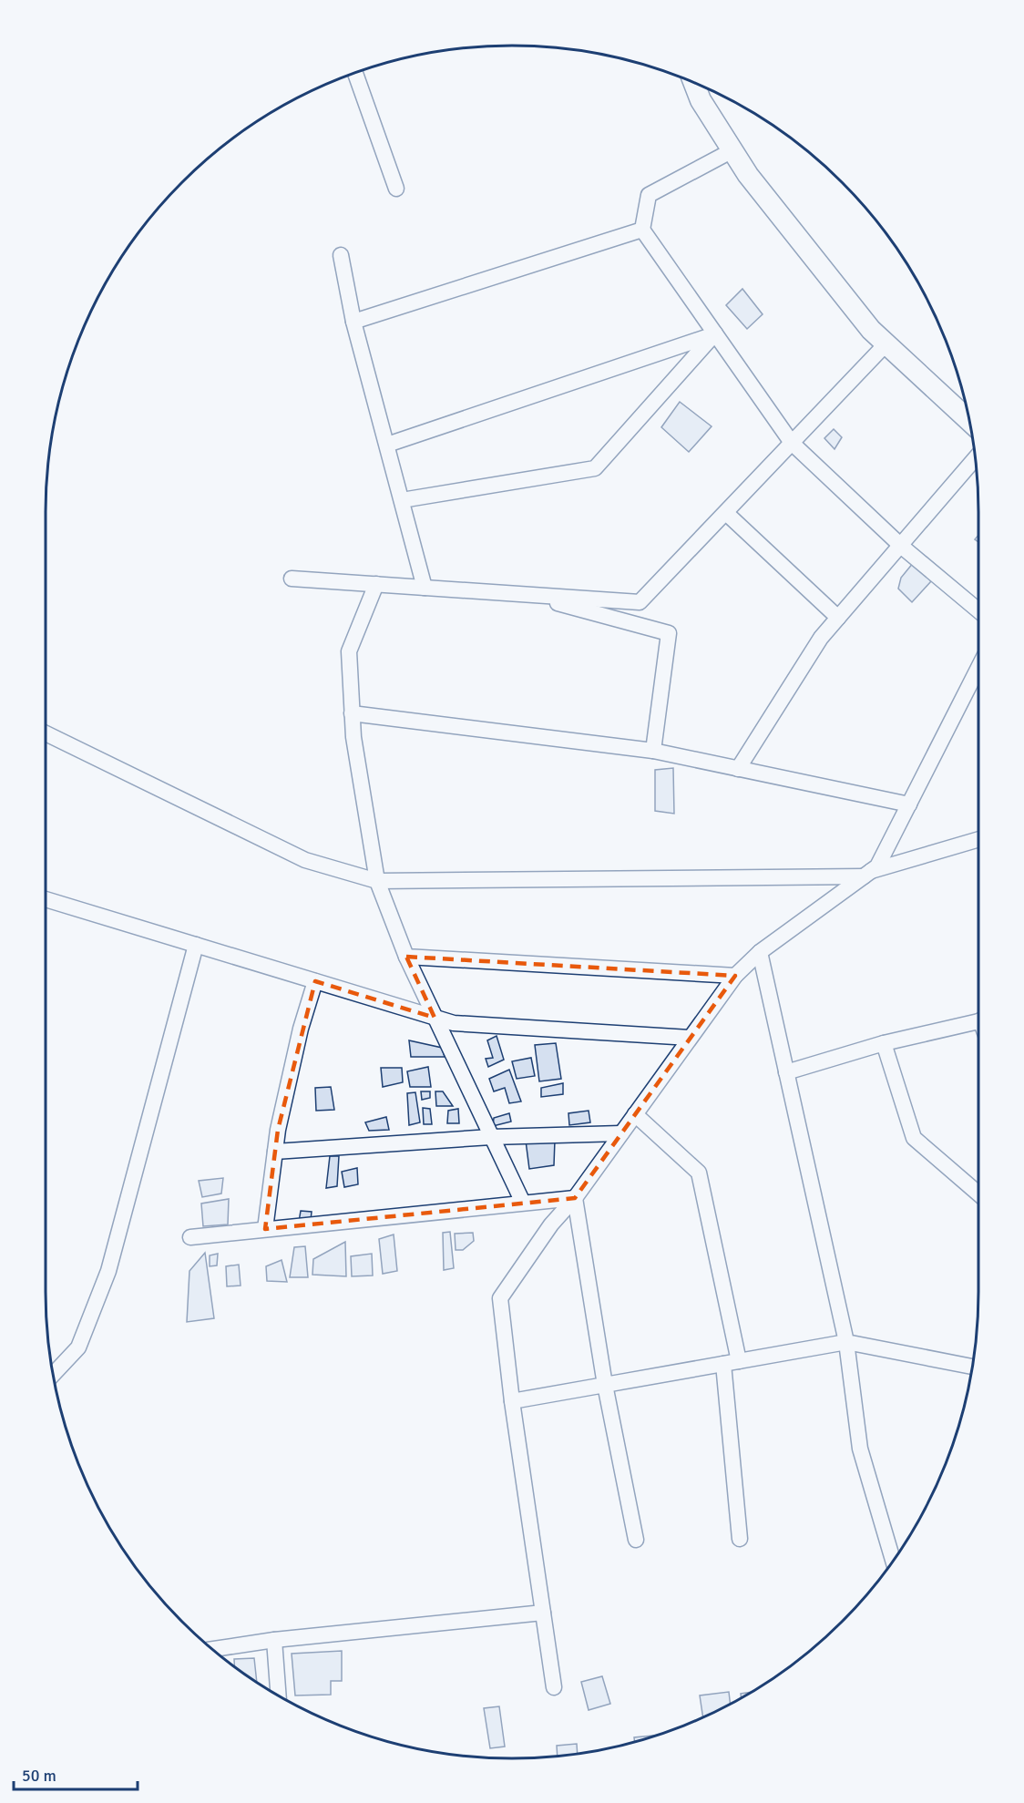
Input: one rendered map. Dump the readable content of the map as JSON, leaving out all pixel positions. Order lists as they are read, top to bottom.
{
  "scale_bar": "50 m"
}
